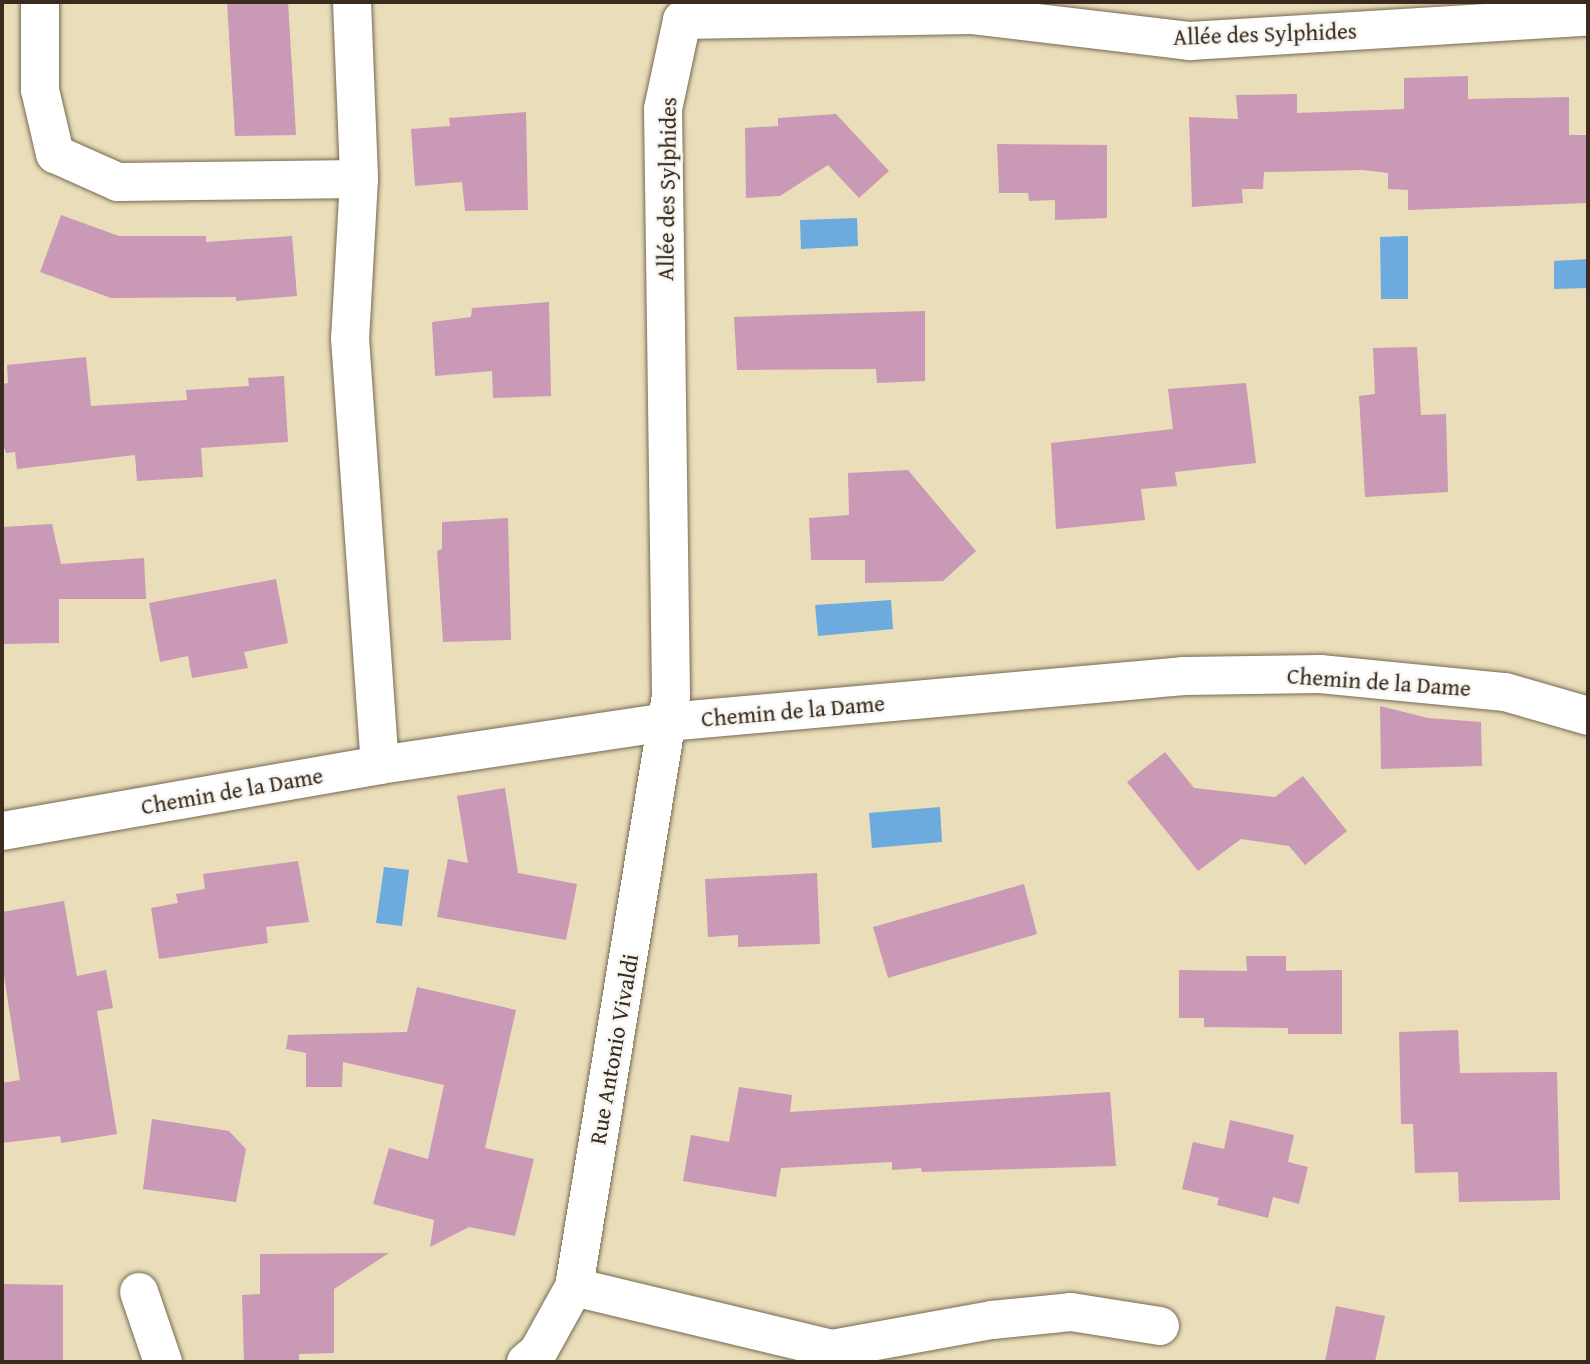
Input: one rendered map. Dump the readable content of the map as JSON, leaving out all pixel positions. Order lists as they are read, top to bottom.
{
  "streets": {
    "street": ["Allée des Sylphides", "Chemin de la Dame", "Rue Antonio Vivaldi"]
  },
  "crossings": [
    ["Allée des Sylphides", "Chemin de la Dame"],
    ["Allée des Sylphides", "Rue Antonio Vivaldi"],
    ["Chemin de la Dame", "Rue Antonio Vivaldi"]
  ]
}
